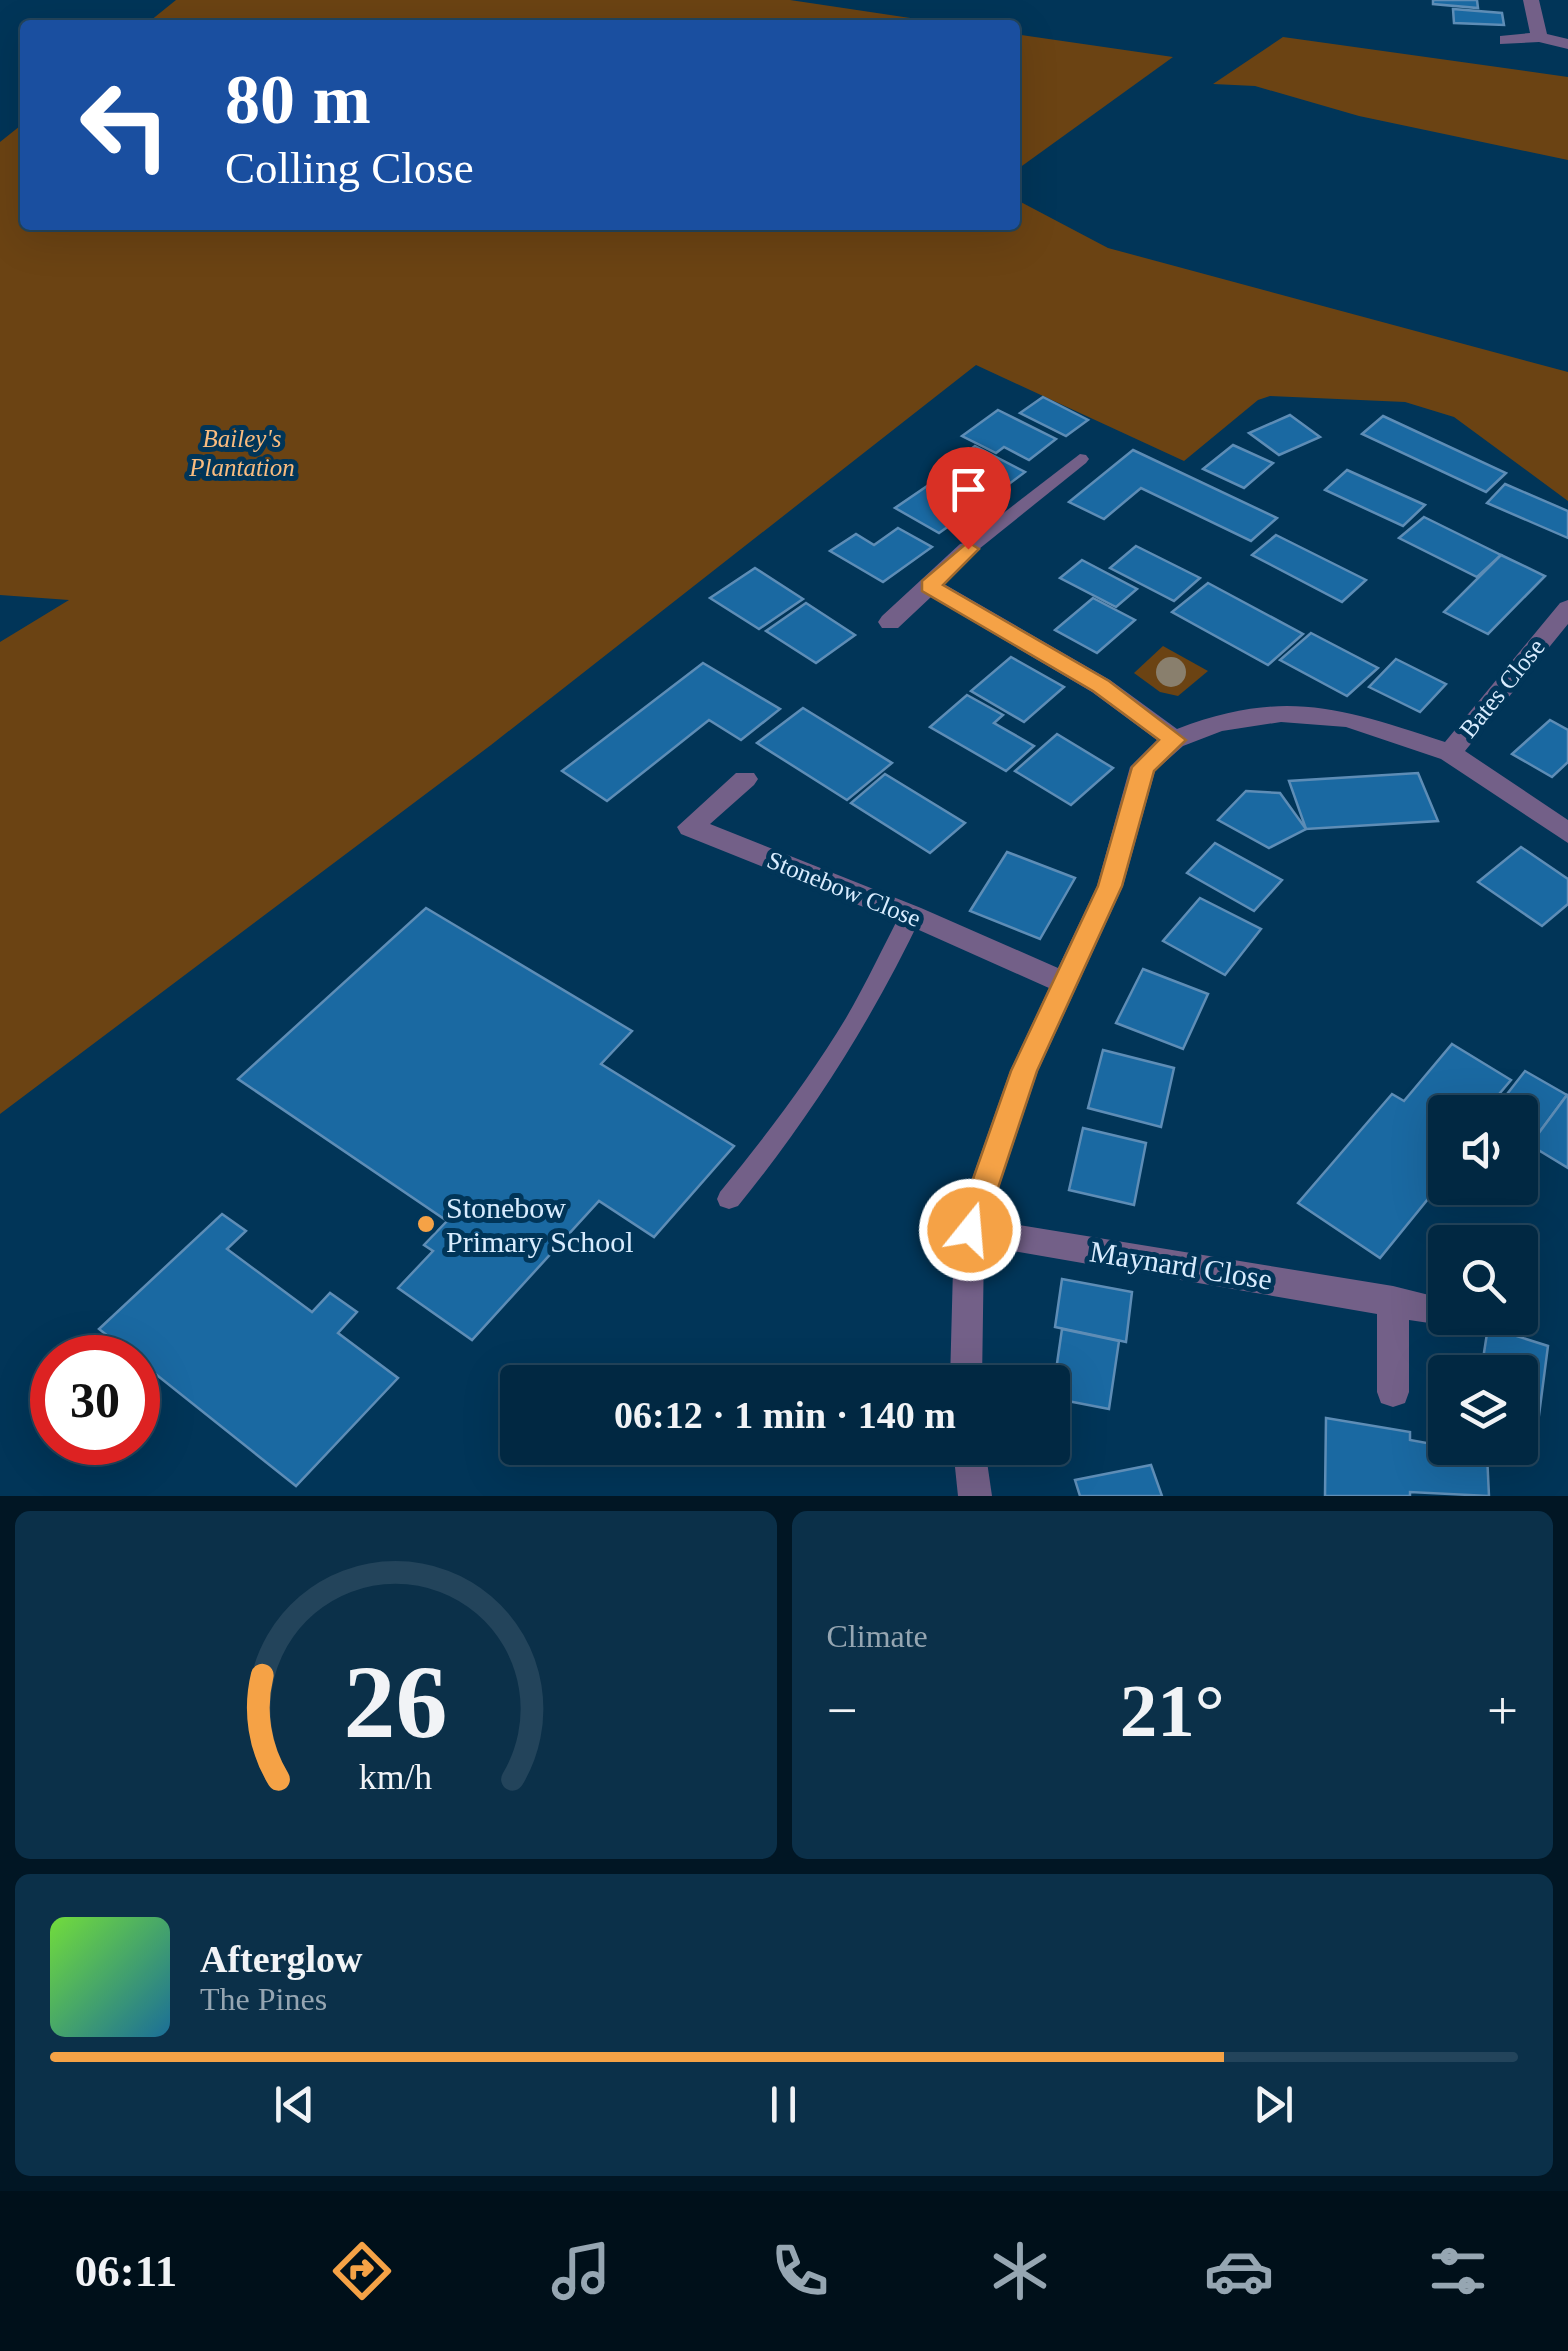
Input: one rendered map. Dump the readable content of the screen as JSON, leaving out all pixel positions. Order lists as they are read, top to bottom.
{
  "streets": {
    "street": ["Bates Close", "Stonebow Close", "Maynard Close"]
  },
  "parks": ["Bailey's Plantation"],
  "places": ["Stonebow Primary School"],
  "page": {
    "turn": ["80 m", "Colling Close"],
    "limit": "30",
    "trip": "06:12 · 1 min · 140 m",
    "tile": "Climate",
    "heat": ["−", "21°", "+"],
    "song": ["Afterglow", "The Pines"],
    "tabs": "06:11",
    "gauge": ["26", "km/h"]
  }
}
